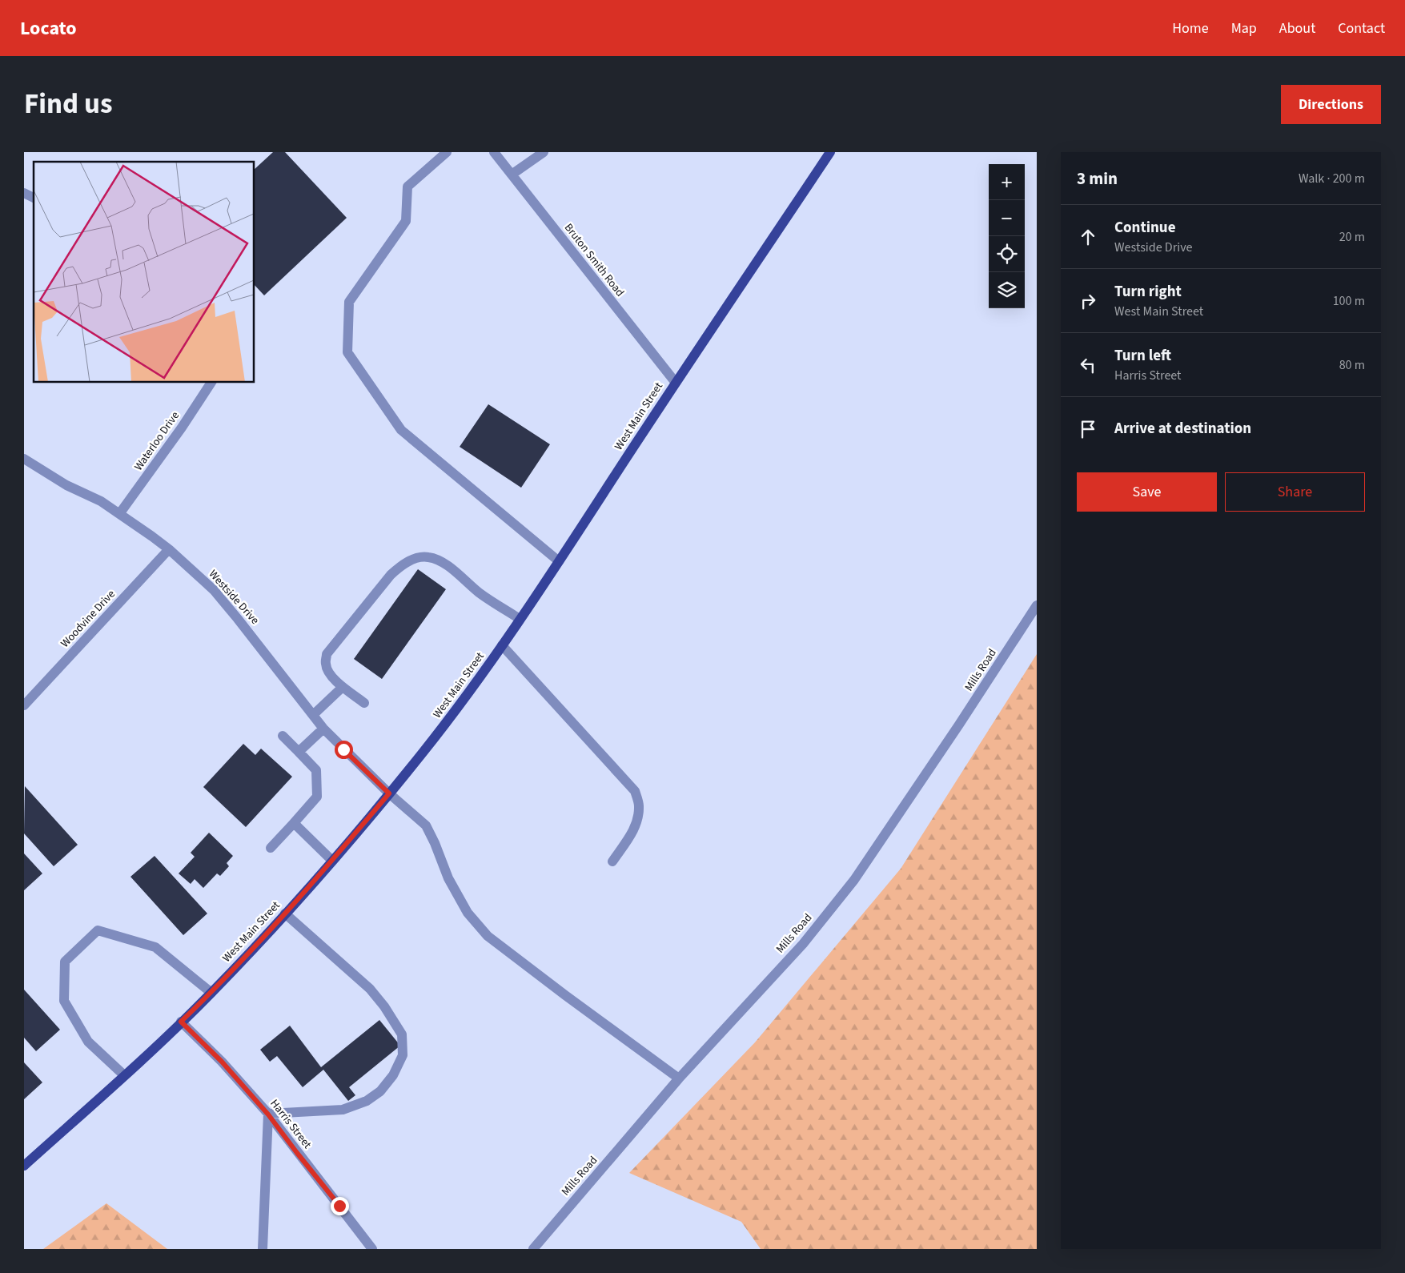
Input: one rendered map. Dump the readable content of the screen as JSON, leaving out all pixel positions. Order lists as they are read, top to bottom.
{
  "streets": {
    "main road": ["West Main Street"],
    "street": [
      "Bruton Smith Road",
      "Waterloo Drive",
      "Westside Drive",
      "Woodvine Drive",
      "Mills Road",
      "Harris Street"
    ]
  },
  "crossings": [
    ["Bruton Smith Road", "West Main Street"],
    ["West Main Street", "Westside Drive"],
    ["West Main Street", "Harris Street"],
    ["Waterloo Drive", "Westside Drive"],
    ["Westside Drive", "Woodvine Drive"],
    ["Westside Drive", "Mills Road"]
  ],
  "page": {
    "header": "Locato",
    "nav": [
      "Home",
      "Map",
      "About",
      "Contact"
    ],
    "title": "Find us",
    "buttons": [
      "Directions",
      ["Save", "Share"]
    ],
    "heading": ["3 min", "Walk · 200 m"],
    "map_buttons": ["+", "−"],
    "list": [
      ["Continue", "Westside Drive", "20 m"],
      ["Turn right", "West Main Street", "100 m"],
      ["Turn left", "Harris Street", "80 m"],
      "Arrive at destination"
    ]
  }
}
